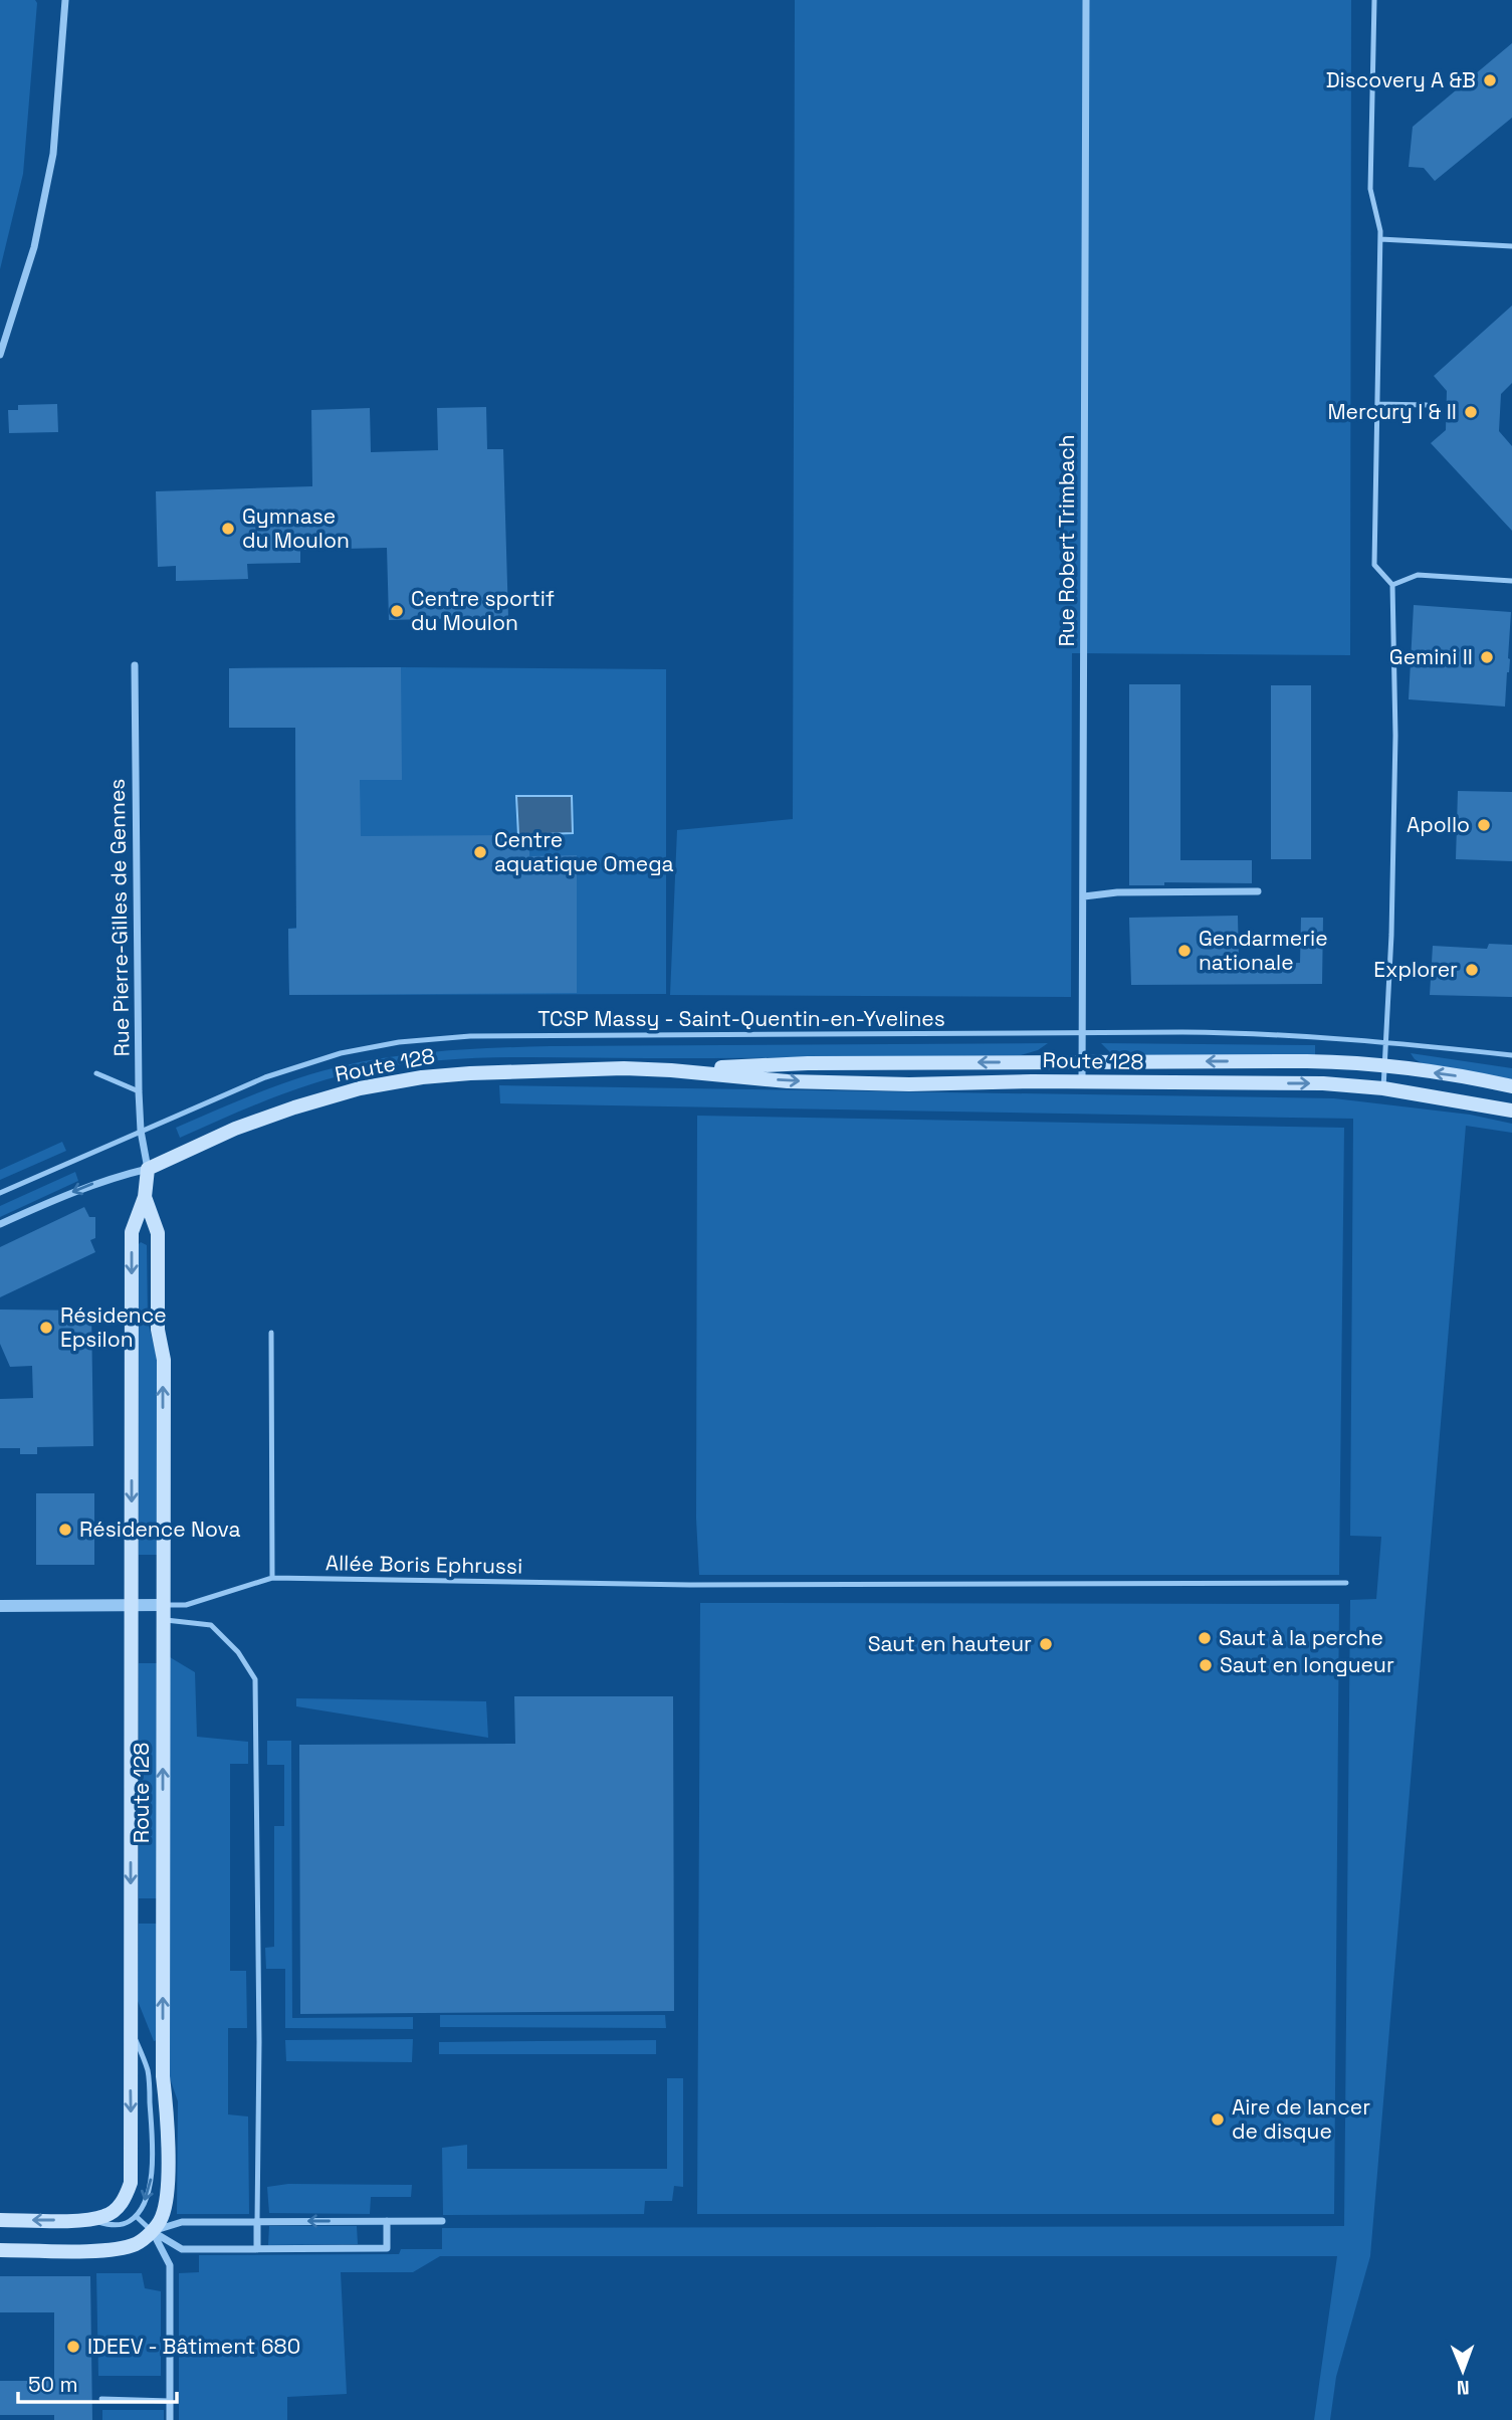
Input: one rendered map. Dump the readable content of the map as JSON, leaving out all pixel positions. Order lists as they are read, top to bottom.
{
  "streets": {
    "main road": ["Route 128"],
    "street": ["Rue Robert Trimbach", "Rue Pierre-Gilles de Gennes"],
    "lane": ["TCSP Massy - Saint-Quentin-en-Yvelines", "Allée Boris Ephrussi"]
  },
  "crossings": [
    ["Rue Robert Trimbach", "TCSP Massy - Saint-Quentin-en-Yvelines"],
    ["Rue Robert Trimbach", "Route 128"],
    ["Rue Pierre-Gilles de Gennes", "TCSP Massy - Saint-Quentin-en-Yvelines"],
    ["Rue Pierre-Gilles de Gennes", "Route 128"],
    ["Route 128", "Allée Boris Ephrussi"]
  ],
  "places": [
    "Discovery A &B",
    "Mercury I & II",
    "Gymnase du Moulon",
    "Centre sportif du Moulon",
    "Gemini II",
    "Apollo",
    "Centre aquatique Omega",
    "Gendarmerie nationale",
    "Explorer",
    "Résidence Epsilon",
    "Résidence Nova",
    "Saut à la perche",
    "Saut en hauteur",
    "Saut en longueur",
    "Aire de lancer de disque",
    "IDEEV - Bâtiment 680"
  ],
  "scale_bar": "50 m",
  "north": "bottom"
}
